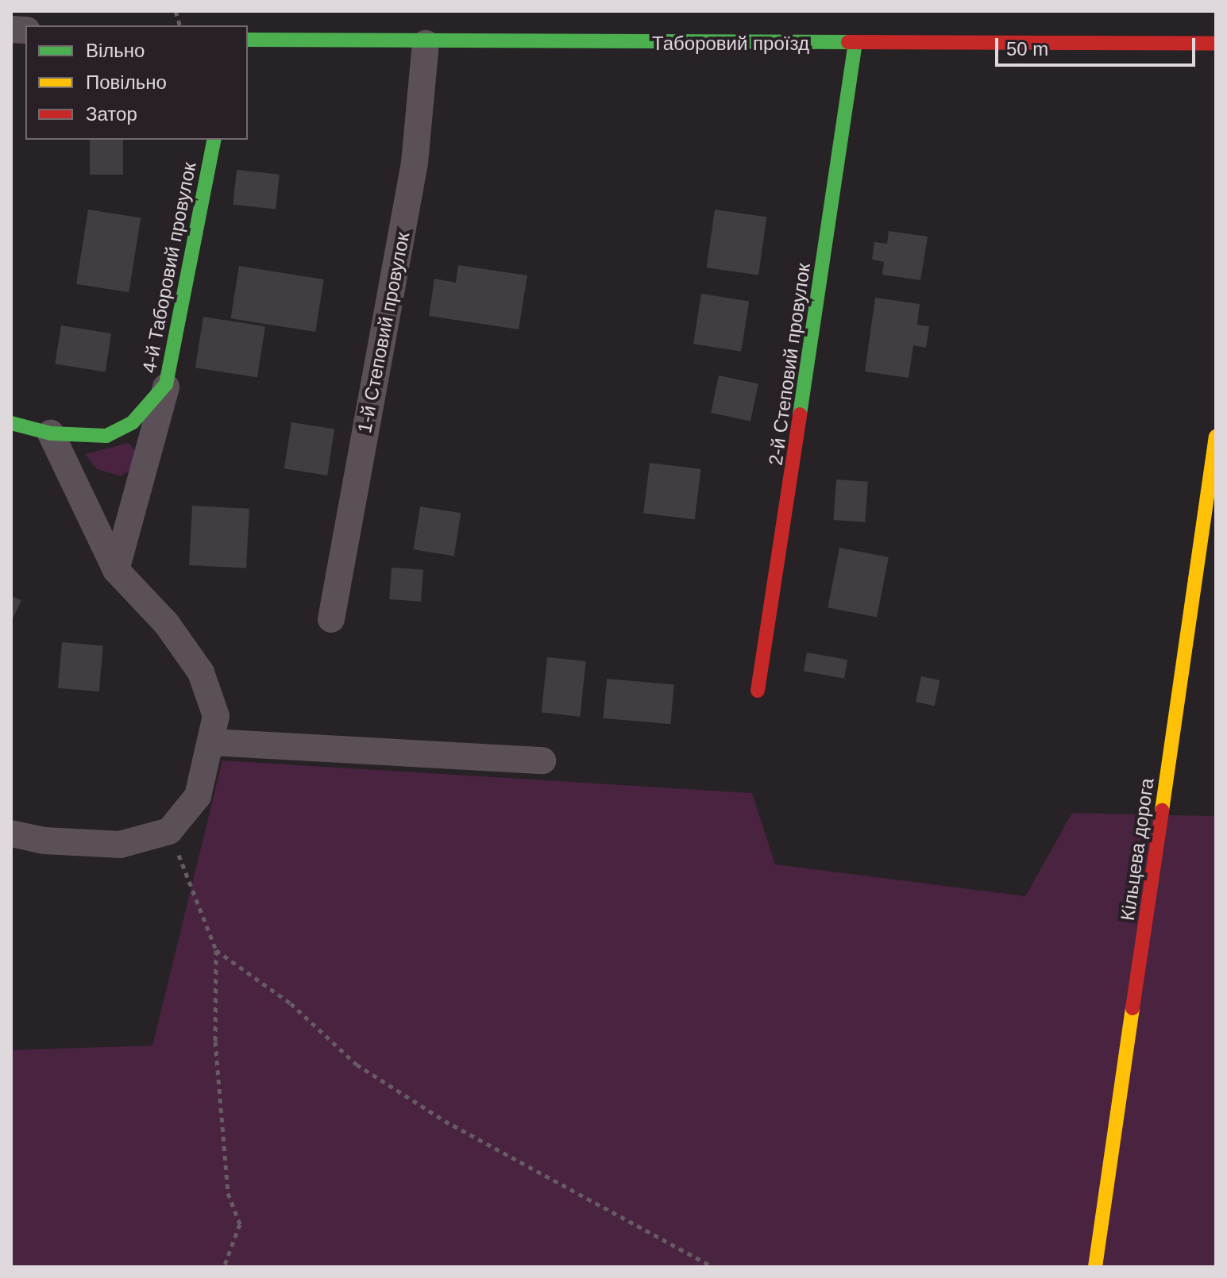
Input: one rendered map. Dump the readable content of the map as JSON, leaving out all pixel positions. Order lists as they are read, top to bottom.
{
  "streets": {
    "main road": [
      "Таборовий проїзд",
      "4-й Таборовий провулок",
      "2-й Степовий провулок",
      "Кільцева дорога"
    ],
    "street": ["1-й Степовий провулок"]
  },
  "crossings": [
    ["Таборовий проїзд", "1-й Степовий провулок"],
    ["Таборовий проїзд", "2-й Степовий провулок"]
  ],
  "legend": ["Вільно", "Повільно", "Затор"],
  "scale_bar": "50 m"
}
